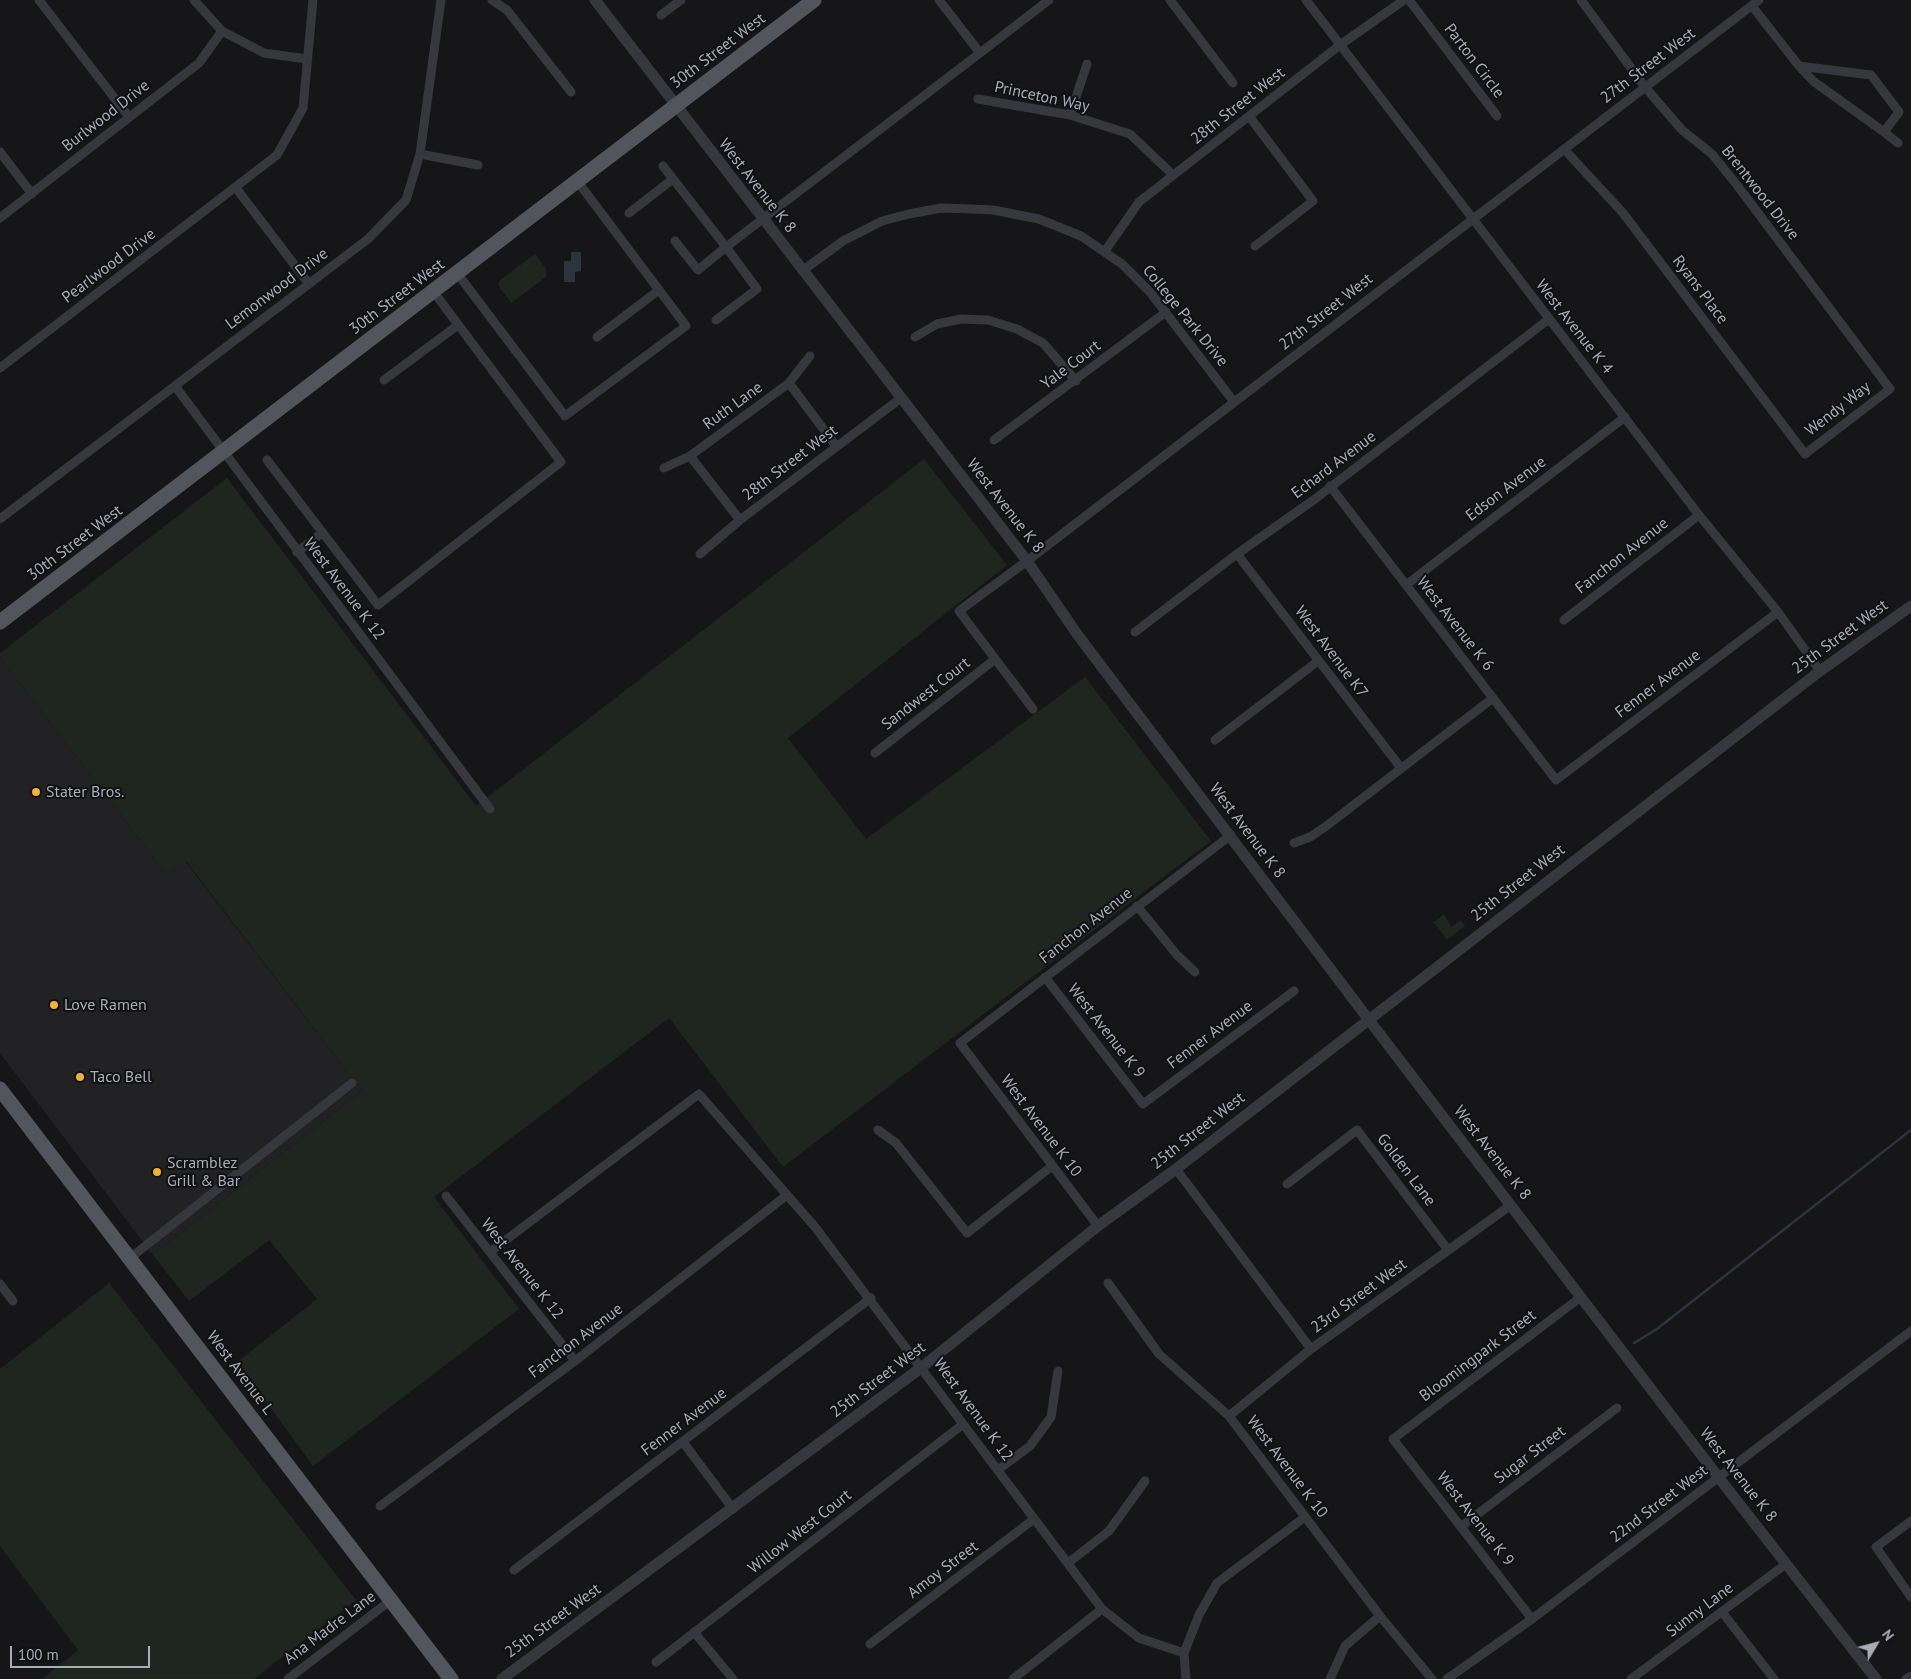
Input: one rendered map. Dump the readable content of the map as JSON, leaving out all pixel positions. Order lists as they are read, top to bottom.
{
  "streets": {
    "main road": ["30th Street West", "West Avenue L"],
    "street": [
      "Parton Circle",
      "27th Street West",
      "Princeton Way",
      "28th Street West",
      "Burlwood Drive",
      "West Avenue K 8",
      "Brentwood Drive",
      "Pearlwood Drive",
      "Lemonwood Drive",
      "Ryans Place",
      "College Park Drive",
      "West Avenue K 4",
      "Yale Court",
      "Ruth Lane",
      "Wendy Way",
      "Echard Avenue",
      "Edson Avenue",
      "Fanchon Avenue",
      "West Avenue K 12",
      "West Avenue K 6",
      "25th Street West",
      "West Avenue K7",
      "Fenner Avenue",
      "Sandwest Court",
      "West Avenue K 9",
      "West Avenue K 10",
      "Golden Lane",
      "23rd Street West",
      "Bloomingpark Street",
      "Sugar Street",
      "22nd Street West",
      "Willow West Court",
      "Amoy Street",
      "Sunny Lane",
      "Ana Madre Lane"
    ]
  },
  "crossings": [
    ["30th Street West", "West Avenue K 8"],
    ["30th Street West", "West Avenue K 12"],
    ["27th Street West", "West Avenue K 8"],
    ["27th Street West", "Brentwood Drive"],
    ["27th Street West", "Ryans Place"],
    ["27th Street West", "College Park Drive"],
    ["27th Street West", "West Avenue K 4"],
    ["27th Street West", "Sandwest Court"],
    ["Princeton Way", "28th Street West"],
    ["28th Street West", "West Avenue K 8"],
    ["28th Street West", "College Park Drive"],
    ["28th Street West", "West Avenue K 4"],
    ["West Avenue K 8", "College Park Drive"],
    ["West Avenue K 8", "Fanchon Avenue"],
    ["West Avenue K 8", "25th Street West"],
    ["West Avenue K 8", "23rd Street West"],
    ["West Avenue K 8", "Bloomingpark Street"],
    ["West Avenue K 8", "22nd Street West"],
    ["West Avenue K 8", "Sunny Lane"],
    ["Brentwood Drive", "Wendy Way"],
    ["Lemonwood Drive", "West Avenue K 12"],
    ["Ryans Place", "Wendy Way"],
    ["College Park Drive", "Yale Court"],
    ["West Avenue K 4", "Echard Avenue"],
    ["West Avenue K 4", "Edson Avenue"],
    ["West Avenue K 4", "Fanchon Avenue"],
    ["West Avenue K 4", "25th Street West"],
    ["West Avenue K 4", "Fenner Avenue"],
    ["Echard Avenue", "West Avenue K 6"],
    ["Echard Avenue", "West Avenue K7"],
    ["Edson Avenue", "West Avenue K 6"],
    ["Fanchon Avenue", "West Avenue K 12"],
    ["Fanchon Avenue", "West Avenue K 9"],
    ["Fanchon Avenue", "West Avenue K 10"],
    ["West Avenue K 12", "25th Street West"],
    ["West Avenue K 12", "Fenner Avenue"],
    ["West Avenue K 12", "Willow West Court"],
    ["West Avenue K 12", "Amoy Street"],
    ["West Avenue K 6", "Fenner Avenue"],
    ["25th Street West", "West Avenue K 10"],
    ["Fenner Avenue", "West Avenue K 9"],
    ["West Avenue K 9", "Bloomingpark Street"],
    ["West Avenue K 9", "Sugar Street"],
    ["West Avenue K 9", "22nd Street West"],
    ["West Avenue K 10", "23rd Street West"],
    ["Golden Lane", "23rd Street West"],
    ["West Avenue L", "Ana Madre Lane"]
  ],
  "places": [
    "Stater Bros.",
    "Love Ramen",
    "Taco Bell",
    "Scramblez Grill & Bar"
  ],
  "scale_bar": "100 m",
  "north": "top right"
}
